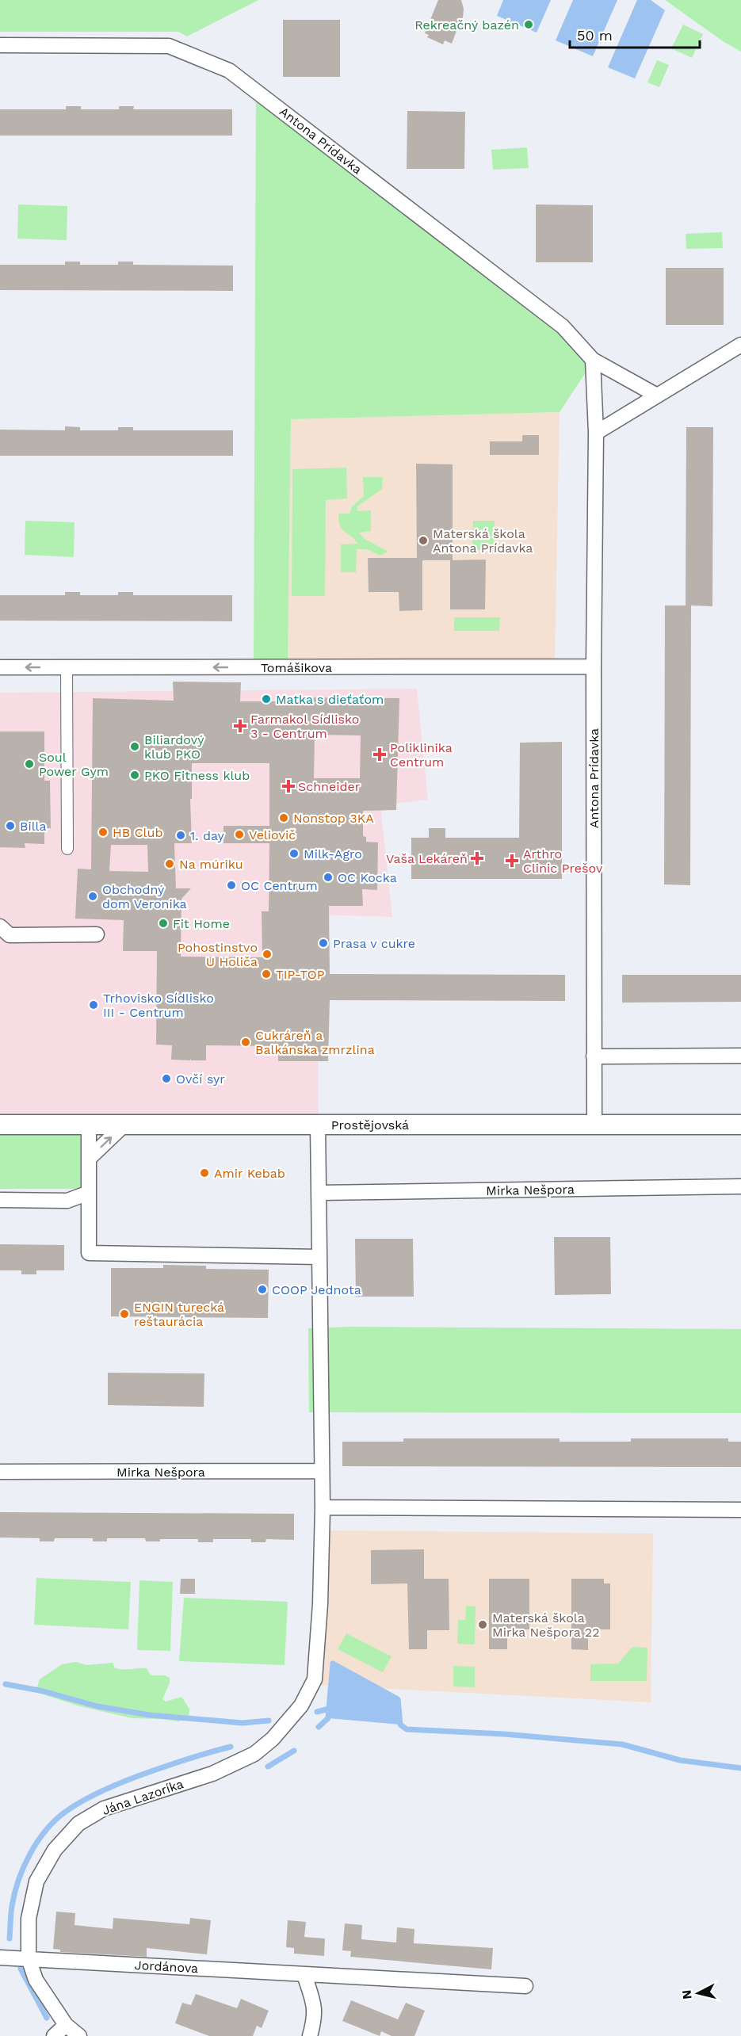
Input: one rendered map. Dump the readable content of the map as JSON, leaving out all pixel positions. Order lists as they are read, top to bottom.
{
  "streets": {
    "street": [
      "Antona Prídavka",
      "Tomášikova",
      "Prostějovská",
      "Mirka Nešpora",
      "Jána Lazoríka",
      "Jordánova"
    ]
  },
  "crossings": [
    ["Antona Prídavka", "Tomášikova"],
    ["Antona Prídavka", "Prostějovská"],
    ["Jána Lazoríka", "Jordánova"]
  ],
  "one_way": ["Tomášikova"],
  "places": {
    "other": [
      "Rekreačný bazén",
      "Materská škola Antona Prídavka",
      "Matka s dieťaťom",
      "Biliardový klub PKO",
      "Soul Power Gym",
      "PKO Fitness klub",
      "Nonstop 3KA",
      "Billa",
      "HB Club",
      "Veliovič",
      "1. day",
      "Milk-Agro",
      "Na múriku",
      "OC Kocka",
      "OC Centrum",
      "Obchodný dom Veronika",
      "Fit Home",
      "Prasa v cukre",
      "Pohostinstvo U Holiča",
      "TIP-TOP",
      "Trhovisko Sídlisko III - Centrum",
      "Cukráreň a Balkánska zmrzlina",
      "Ovčí syr",
      "Amir Kebab",
      "COOP Jednota",
      "ENGIN turecká reštaurácia",
      "Materská škola Mirka Nešpora 22"
    ],
    "health": [
      "Farmakol Sídlisko 3 - Centrum",
      "Poliklinika Centrum",
      "Schneider",
      "Vaša Lekáreň",
      "Arthro Clinic Prešov"
    ]
  },
  "scale_bar": "50 m",
  "north": "left"
}
